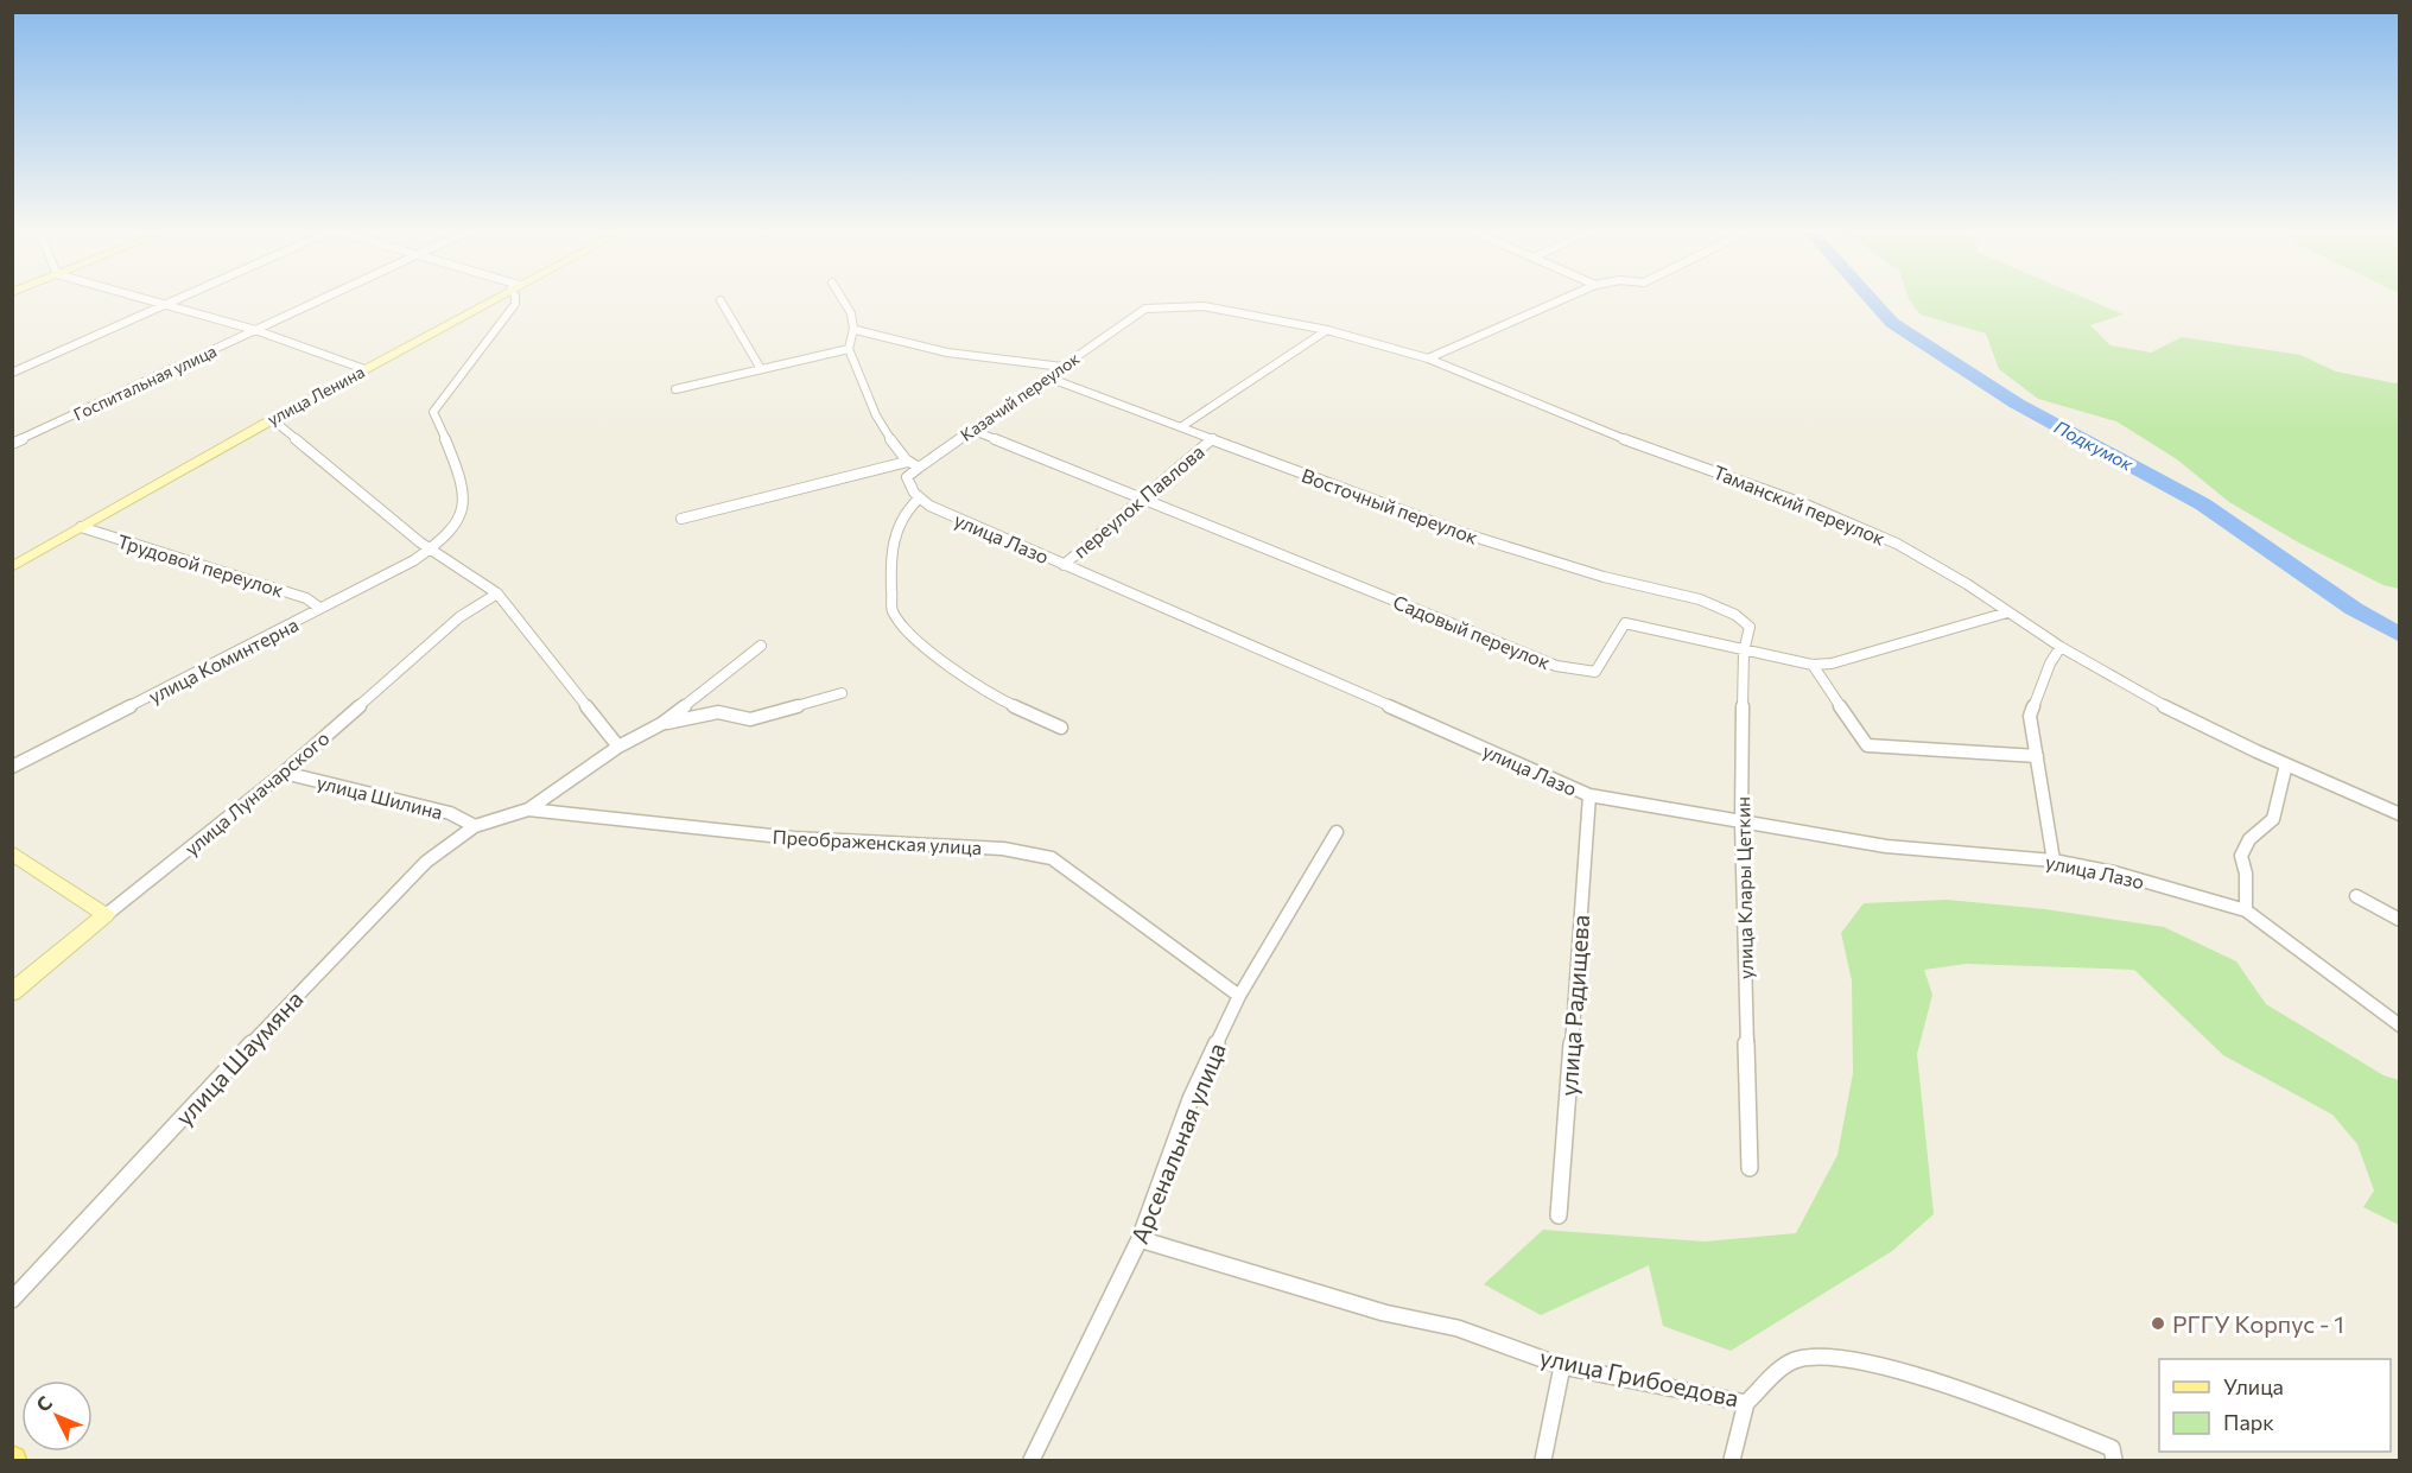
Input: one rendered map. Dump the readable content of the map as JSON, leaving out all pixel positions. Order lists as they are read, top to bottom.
{
  "streets": {
    "street": [
      "Госпитальная улица",
      "улица Ленина",
      "Казачий переулок",
      "переулок Павлова",
      "Таманский переулок",
      "Восточный переулок",
      "улица Лазо",
      "Трудовой переулок",
      "Садовый переулок",
      "улица Коминтерна",
      "улица Луначарского",
      "улица Шилина",
      "Преображенская улица",
      "улица Клары Цеткин",
      "улица Радищева",
      "улица Шаумяна",
      "Арсенальная улица",
      "улица Грибоедова"
    ]
  },
  "crossings": [
    ["улица Ленина", "Трудовой переулок"],
    ["Казачий переулок", "Таманский переулок"],
    ["Казачий переулок", "Восточный переулок"],
    ["Казачий переулок", "Садовый переулок"],
    ["переулок Павлова", "Восточный переулок"],
    ["переулок Павлова", "улица Лазо"],
    ["переулок Павлова", "Садовый переулок"],
    ["Таманский переулок", "Садовый переулок"],
    ["Восточный переулок", "улица Клары Цеткин"],
    ["улица Лазо", "улица Клары Цеткин"],
    ["улица Лазо", "улица Радищева"],
    ["Трудовой переулок", "улица Коминтерна"],
    ["Садовый переулок", "улица Клары Цеткин"],
    ["улица Луначарского", "улица Шилина"],
    ["улица Шилина", "Преображенская улица"],
    ["улица Шилина", "улица Шаумяна"],
    ["Преображенская улица", "улица Шаумяна"],
    ["Преображенская улица", "Арсенальная улица"],
    ["Арсенальная улица", "улица Грибоедова"]
  ],
  "water": ["Подкумок"],
  "places": ["РГГУ Корпус - 1"],
  "legend": ["Улица", "Парк"],
  "north": "top left"
}
